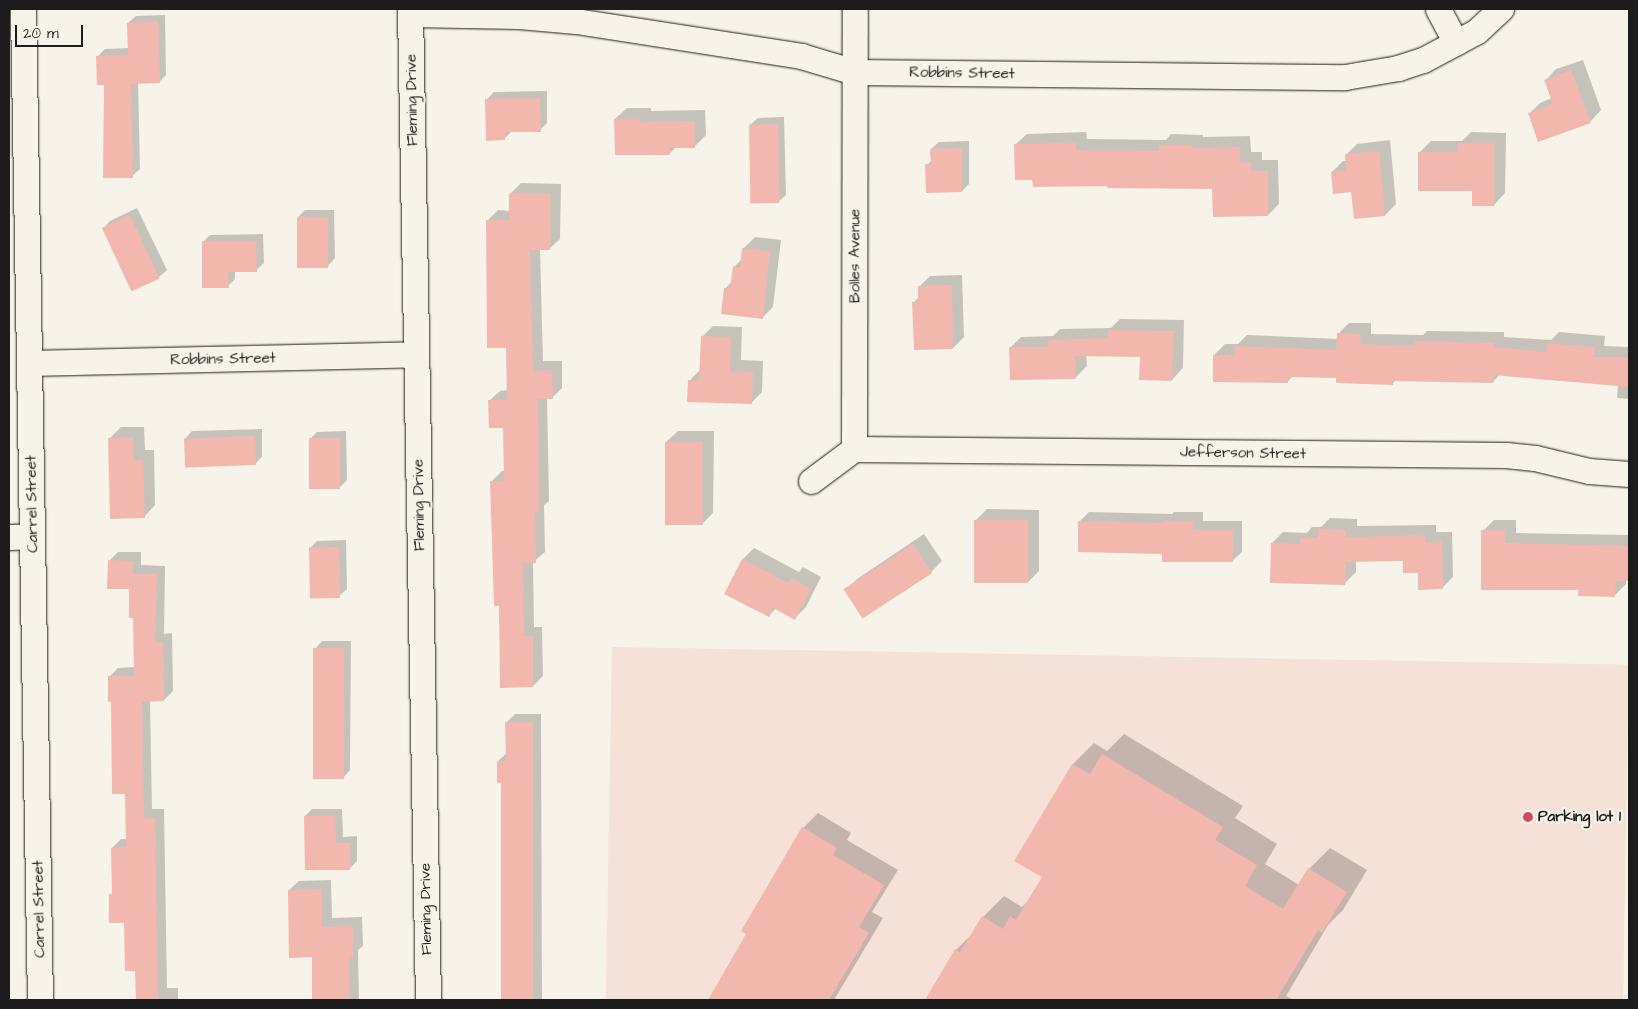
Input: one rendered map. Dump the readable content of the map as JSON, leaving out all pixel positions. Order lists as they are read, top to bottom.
{
  "streets": {
    "street": [
      "Robbins Street",
      "Fleming Drive",
      "Bolles Avenue",
      "Jefferson Street",
      "Carrel Street"
    ]
  },
  "crossings": [
    ["Robbins Street", "Fleming Drive"],
    ["Robbins Street", "Bolles Avenue"],
    ["Robbins Street", "Carrel Street"],
    ["Bolles Avenue", "Jefferson Street"]
  ],
  "places": ["Parking lot 1"],
  "scale_bar": "20 m"
}
